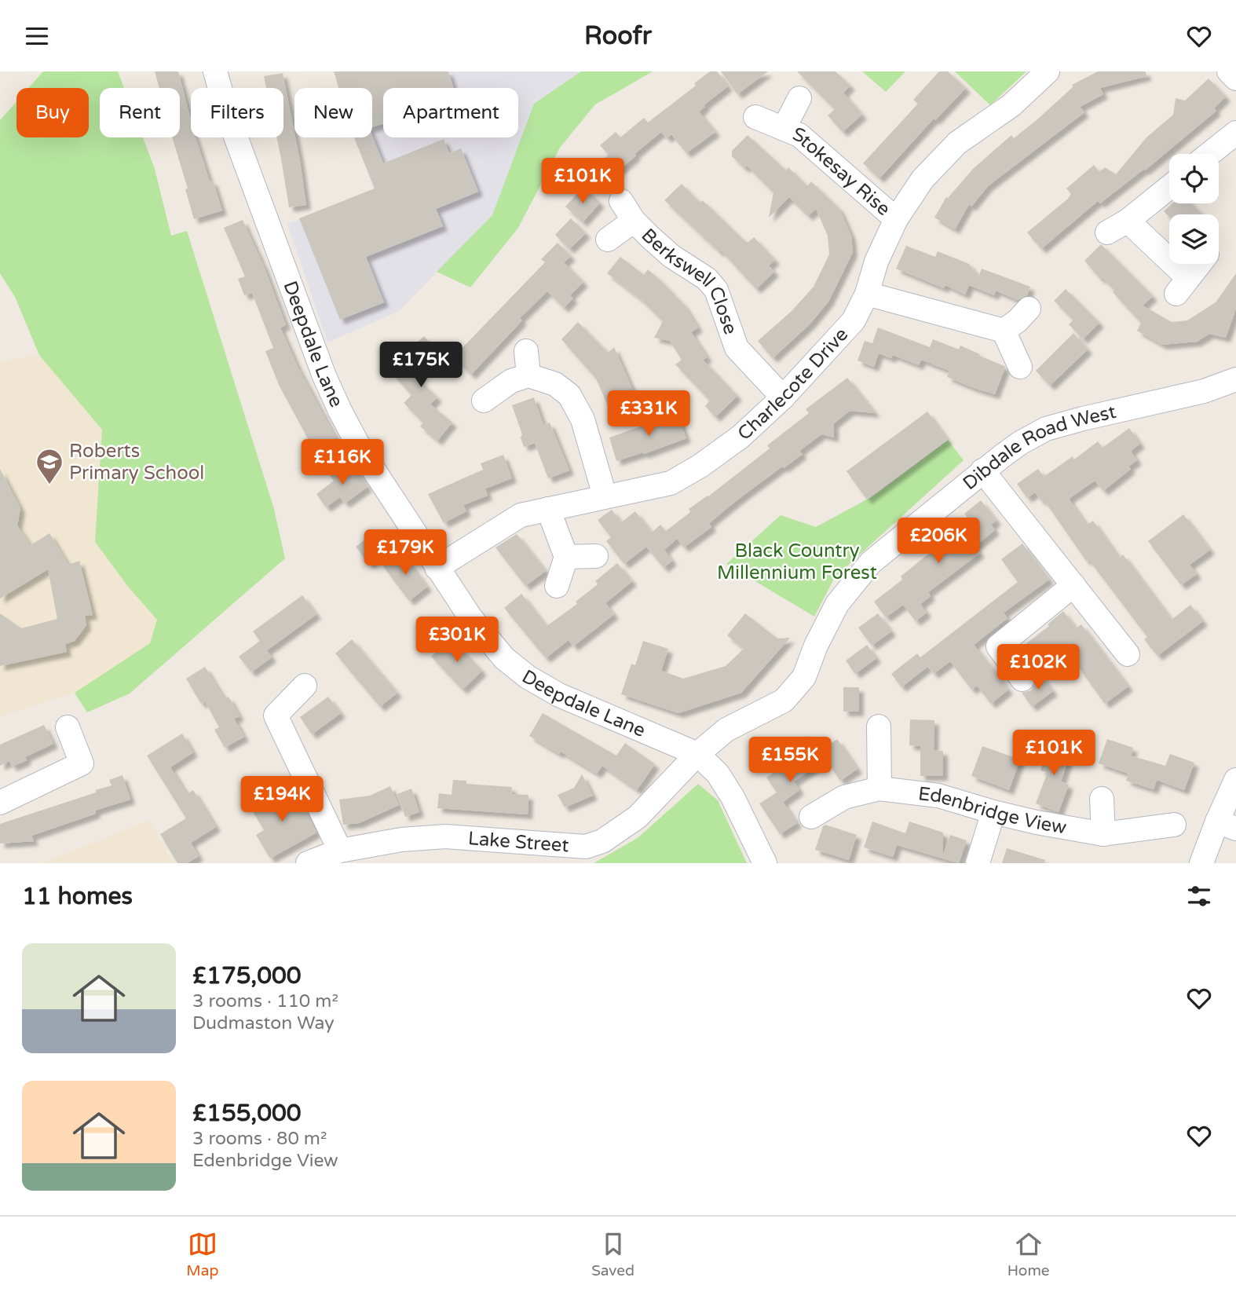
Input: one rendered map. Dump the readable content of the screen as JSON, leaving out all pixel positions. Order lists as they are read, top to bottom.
{
  "streets": {
    "street": [
      "Stokesay Rise",
      "Berkswell Close",
      "Deepdale Lane",
      "Charlecote Drive",
      "Dibdale Road West",
      "Edenbridge View",
      "Lake Street"
    ]
  },
  "crossings": [
    ["Stokesay Rise", "Charlecote Drive"],
    ["Berkswell Close", "Charlecote Drive"],
    ["Deepdale Lane", "Charlecote Drive"],
    ["Deepdale Lane", "Dibdale Road West"],
    ["Deepdale Lane", "Lake Street"],
    ["Dibdale Road West", "Lake Street"]
  ],
  "parks": ["Black Country Millennium Forest"],
  "places": {
    "school or university": ["Roberts Primary School"]
  },
  "page": {
    "header": "Roofr",
    "chip": [
      "Buy",
      "Rent",
      "Filters",
      "New",
      "Apartment"
    ],
    "price": [
      "£101K",
      "£175K",
      "£331K",
      "£116K",
      "£206K",
      "£179K",
      "£301K",
      "£102K",
      "£101K",
      "£155K",
      "£194K"
    ],
    "heading": "11 homes",
    "list": [
      {
        "name": "£175,000",
        "note": "3 rooms · 110 m² · Dudmaston Way"
      },
      {
        "name": "£155,000",
        "note": "3 rooms · 80 m² · Edenbridge View"
      }
    ],
    "tabs": ["Map", "Saved", "Home"]
  }
}
